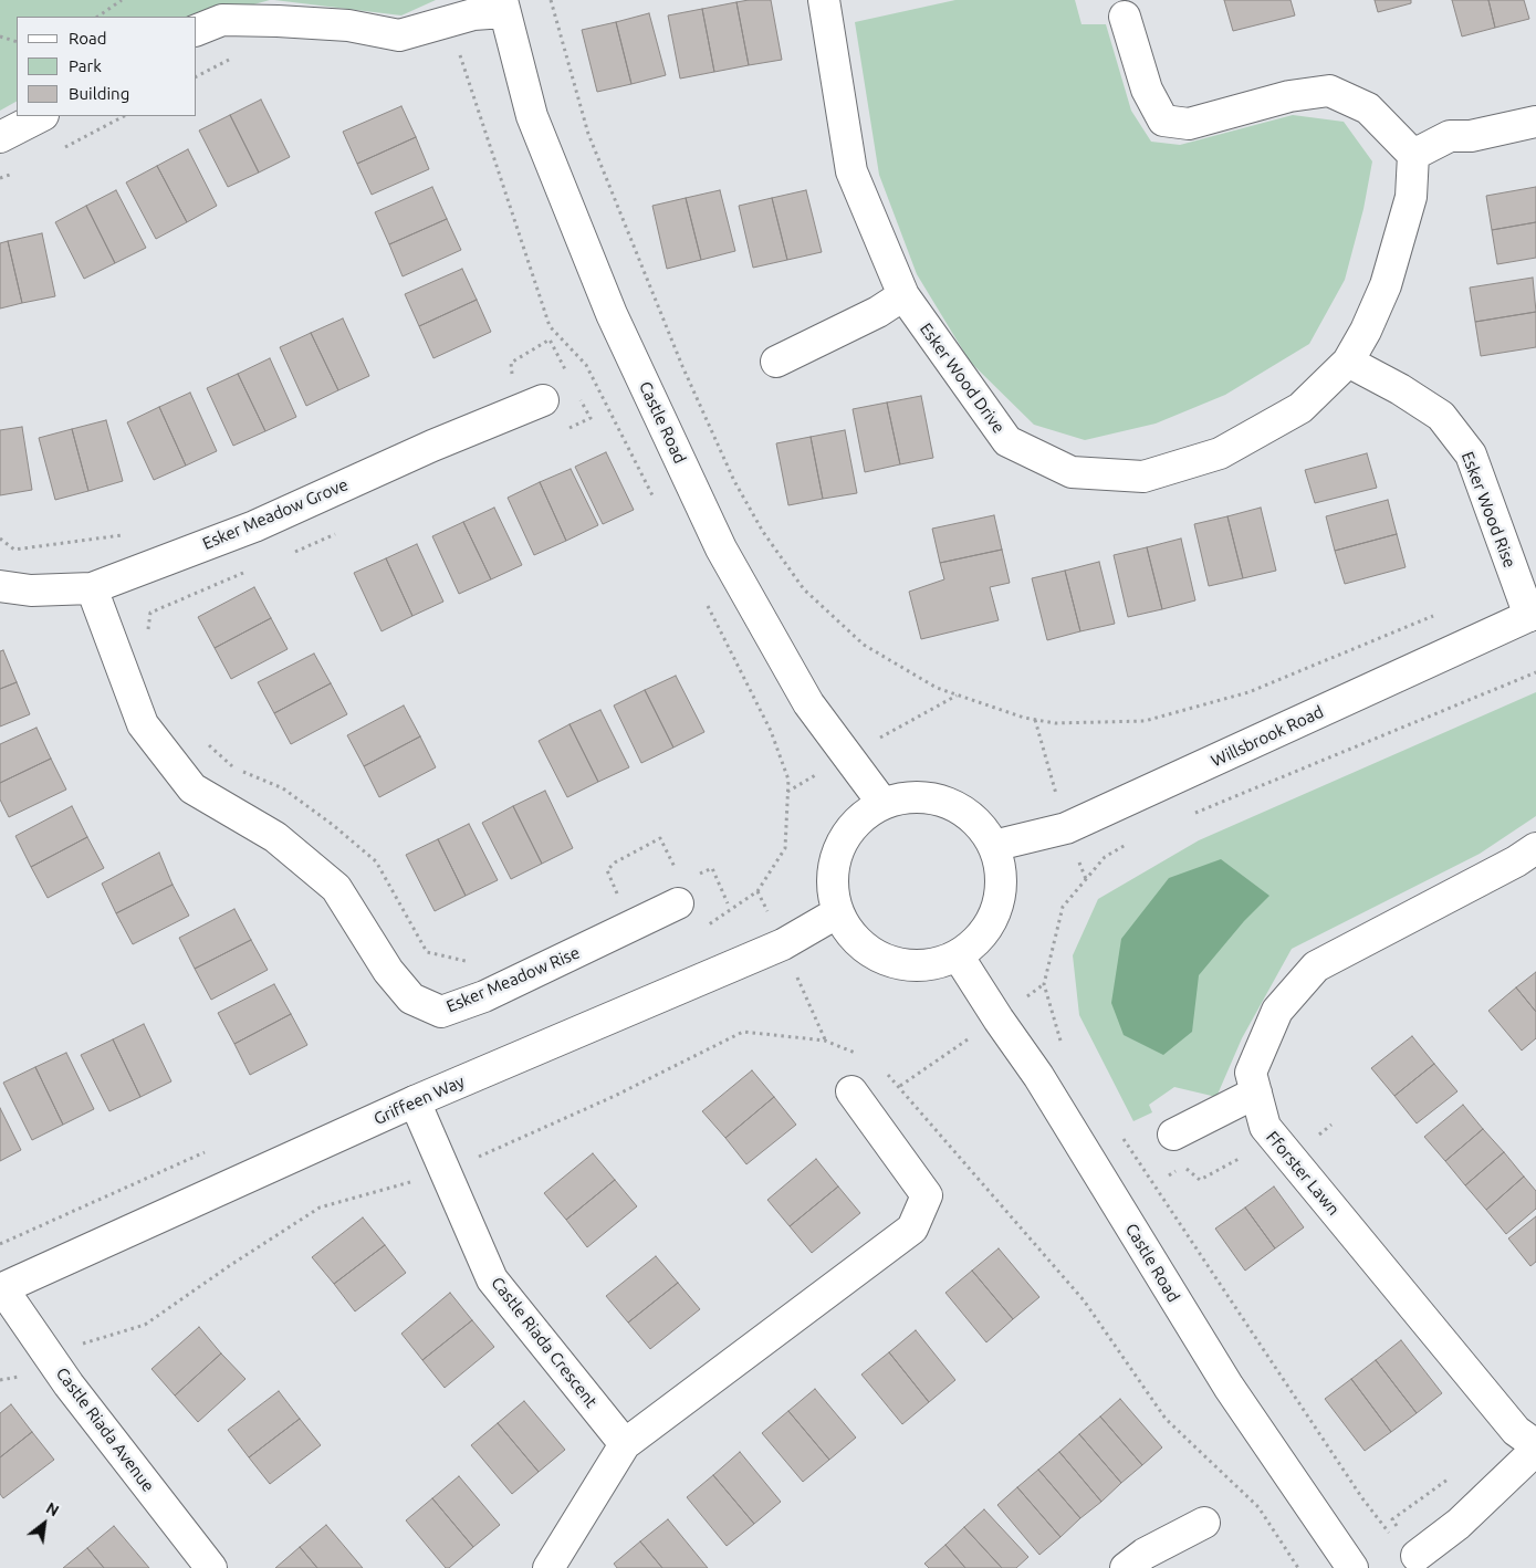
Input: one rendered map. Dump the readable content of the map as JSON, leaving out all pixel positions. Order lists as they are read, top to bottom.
{
  "streets": {
    "street": [
      "Esker Wood Drive",
      "Castle Road",
      "Esker Wood Rise",
      "Esker Meadow Grove",
      "Willsbrook Road",
      "Esker Meadow Rise",
      "Griffeen Way",
      "Fforster Lawn",
      "Castle Riada Crescent",
      "Castle Riada Avenue"
    ]
  },
  "crossings": [
    ["Esker Wood Drive", "Esker Wood Rise"],
    ["Castle Road", "Willsbrook Road"],
    ["Castle Road", "Griffeen Way"],
    ["Esker Wood Rise", "Willsbrook Road"],
    ["Esker Meadow Grove", "Esker Meadow Rise"],
    ["Willsbrook Road", "Griffeen Way"],
    ["Griffeen Way", "Castle Riada Crescent"],
    ["Griffeen Way", "Castle Riada Avenue"]
  ],
  "legend": ["Road", "Park", "Building"],
  "north": "top right"
}
